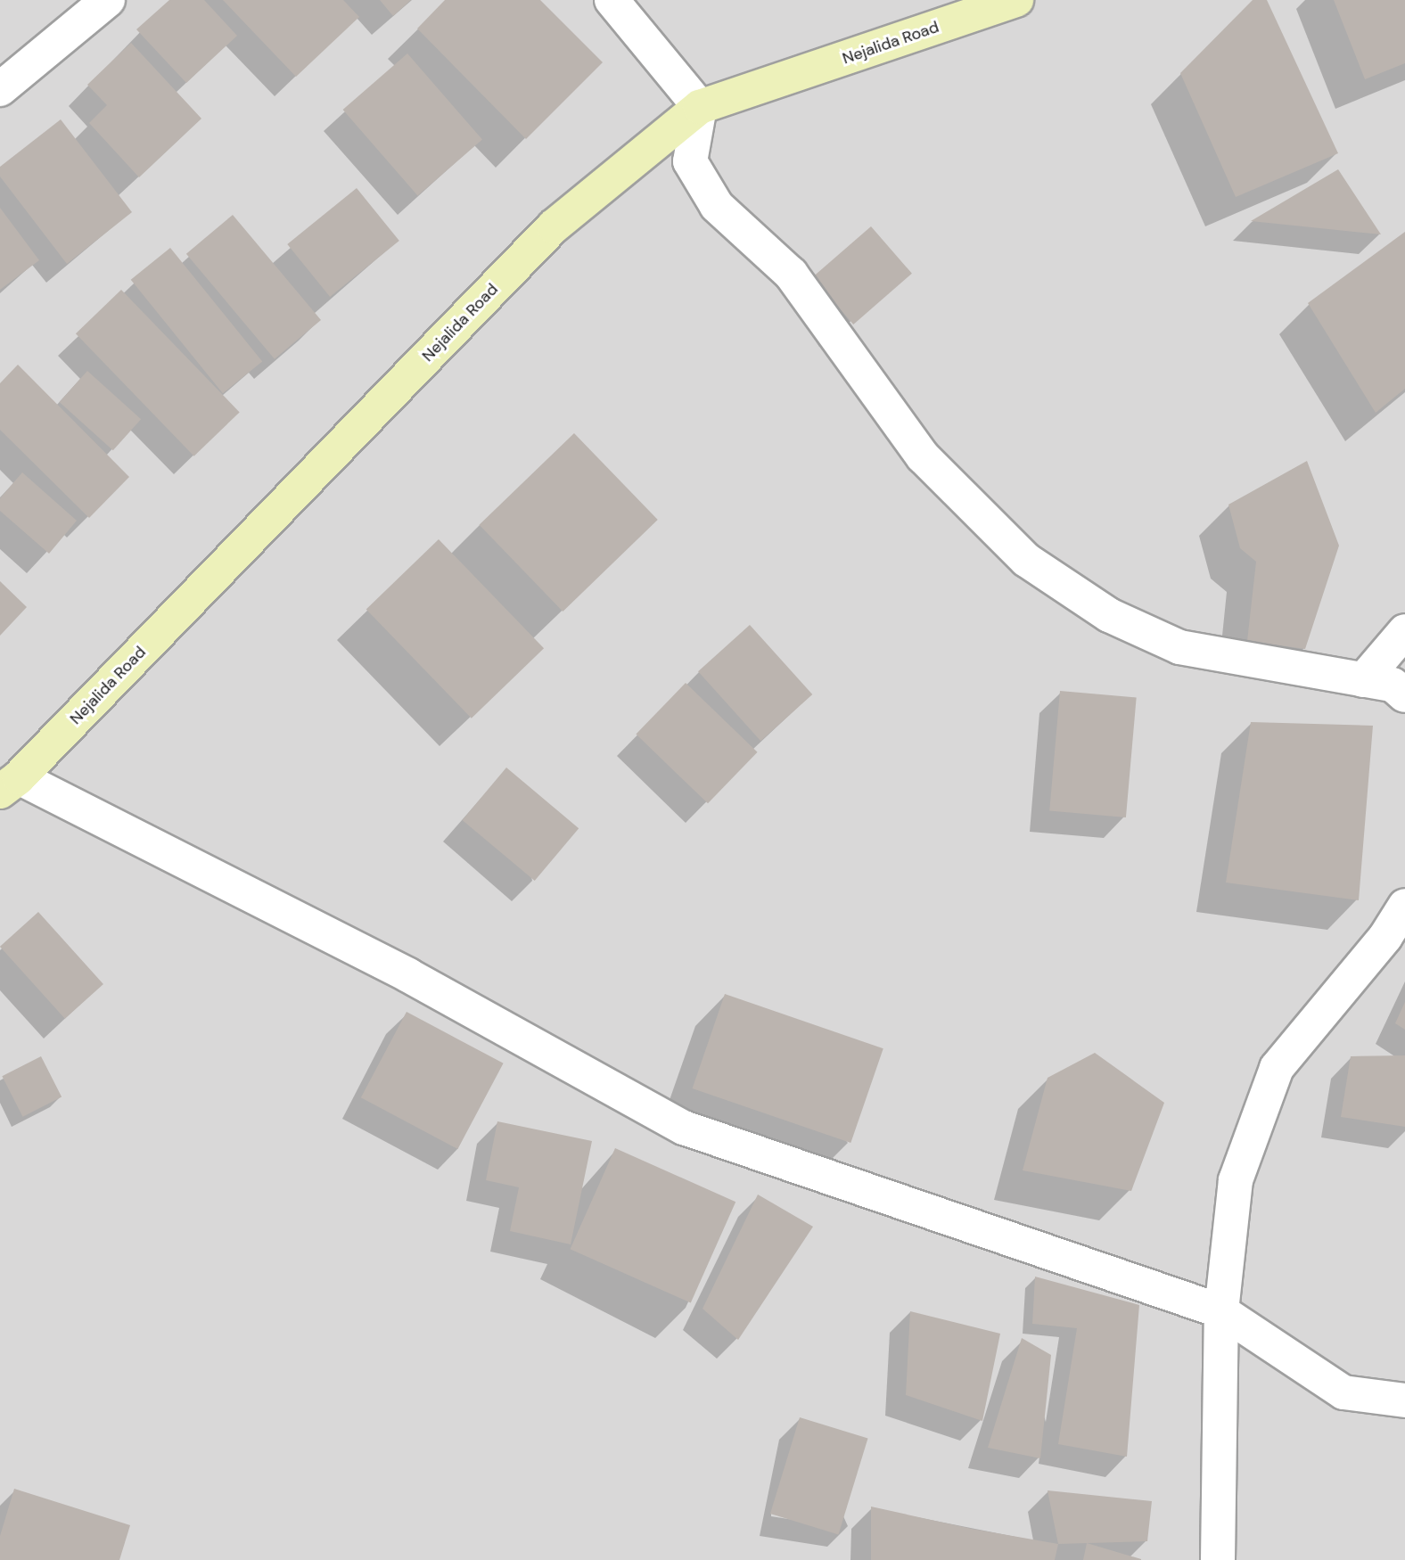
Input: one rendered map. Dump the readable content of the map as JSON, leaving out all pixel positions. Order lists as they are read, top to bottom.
{
  "streets": {
    "main road": ["Nejalida Road"]
  }
}
